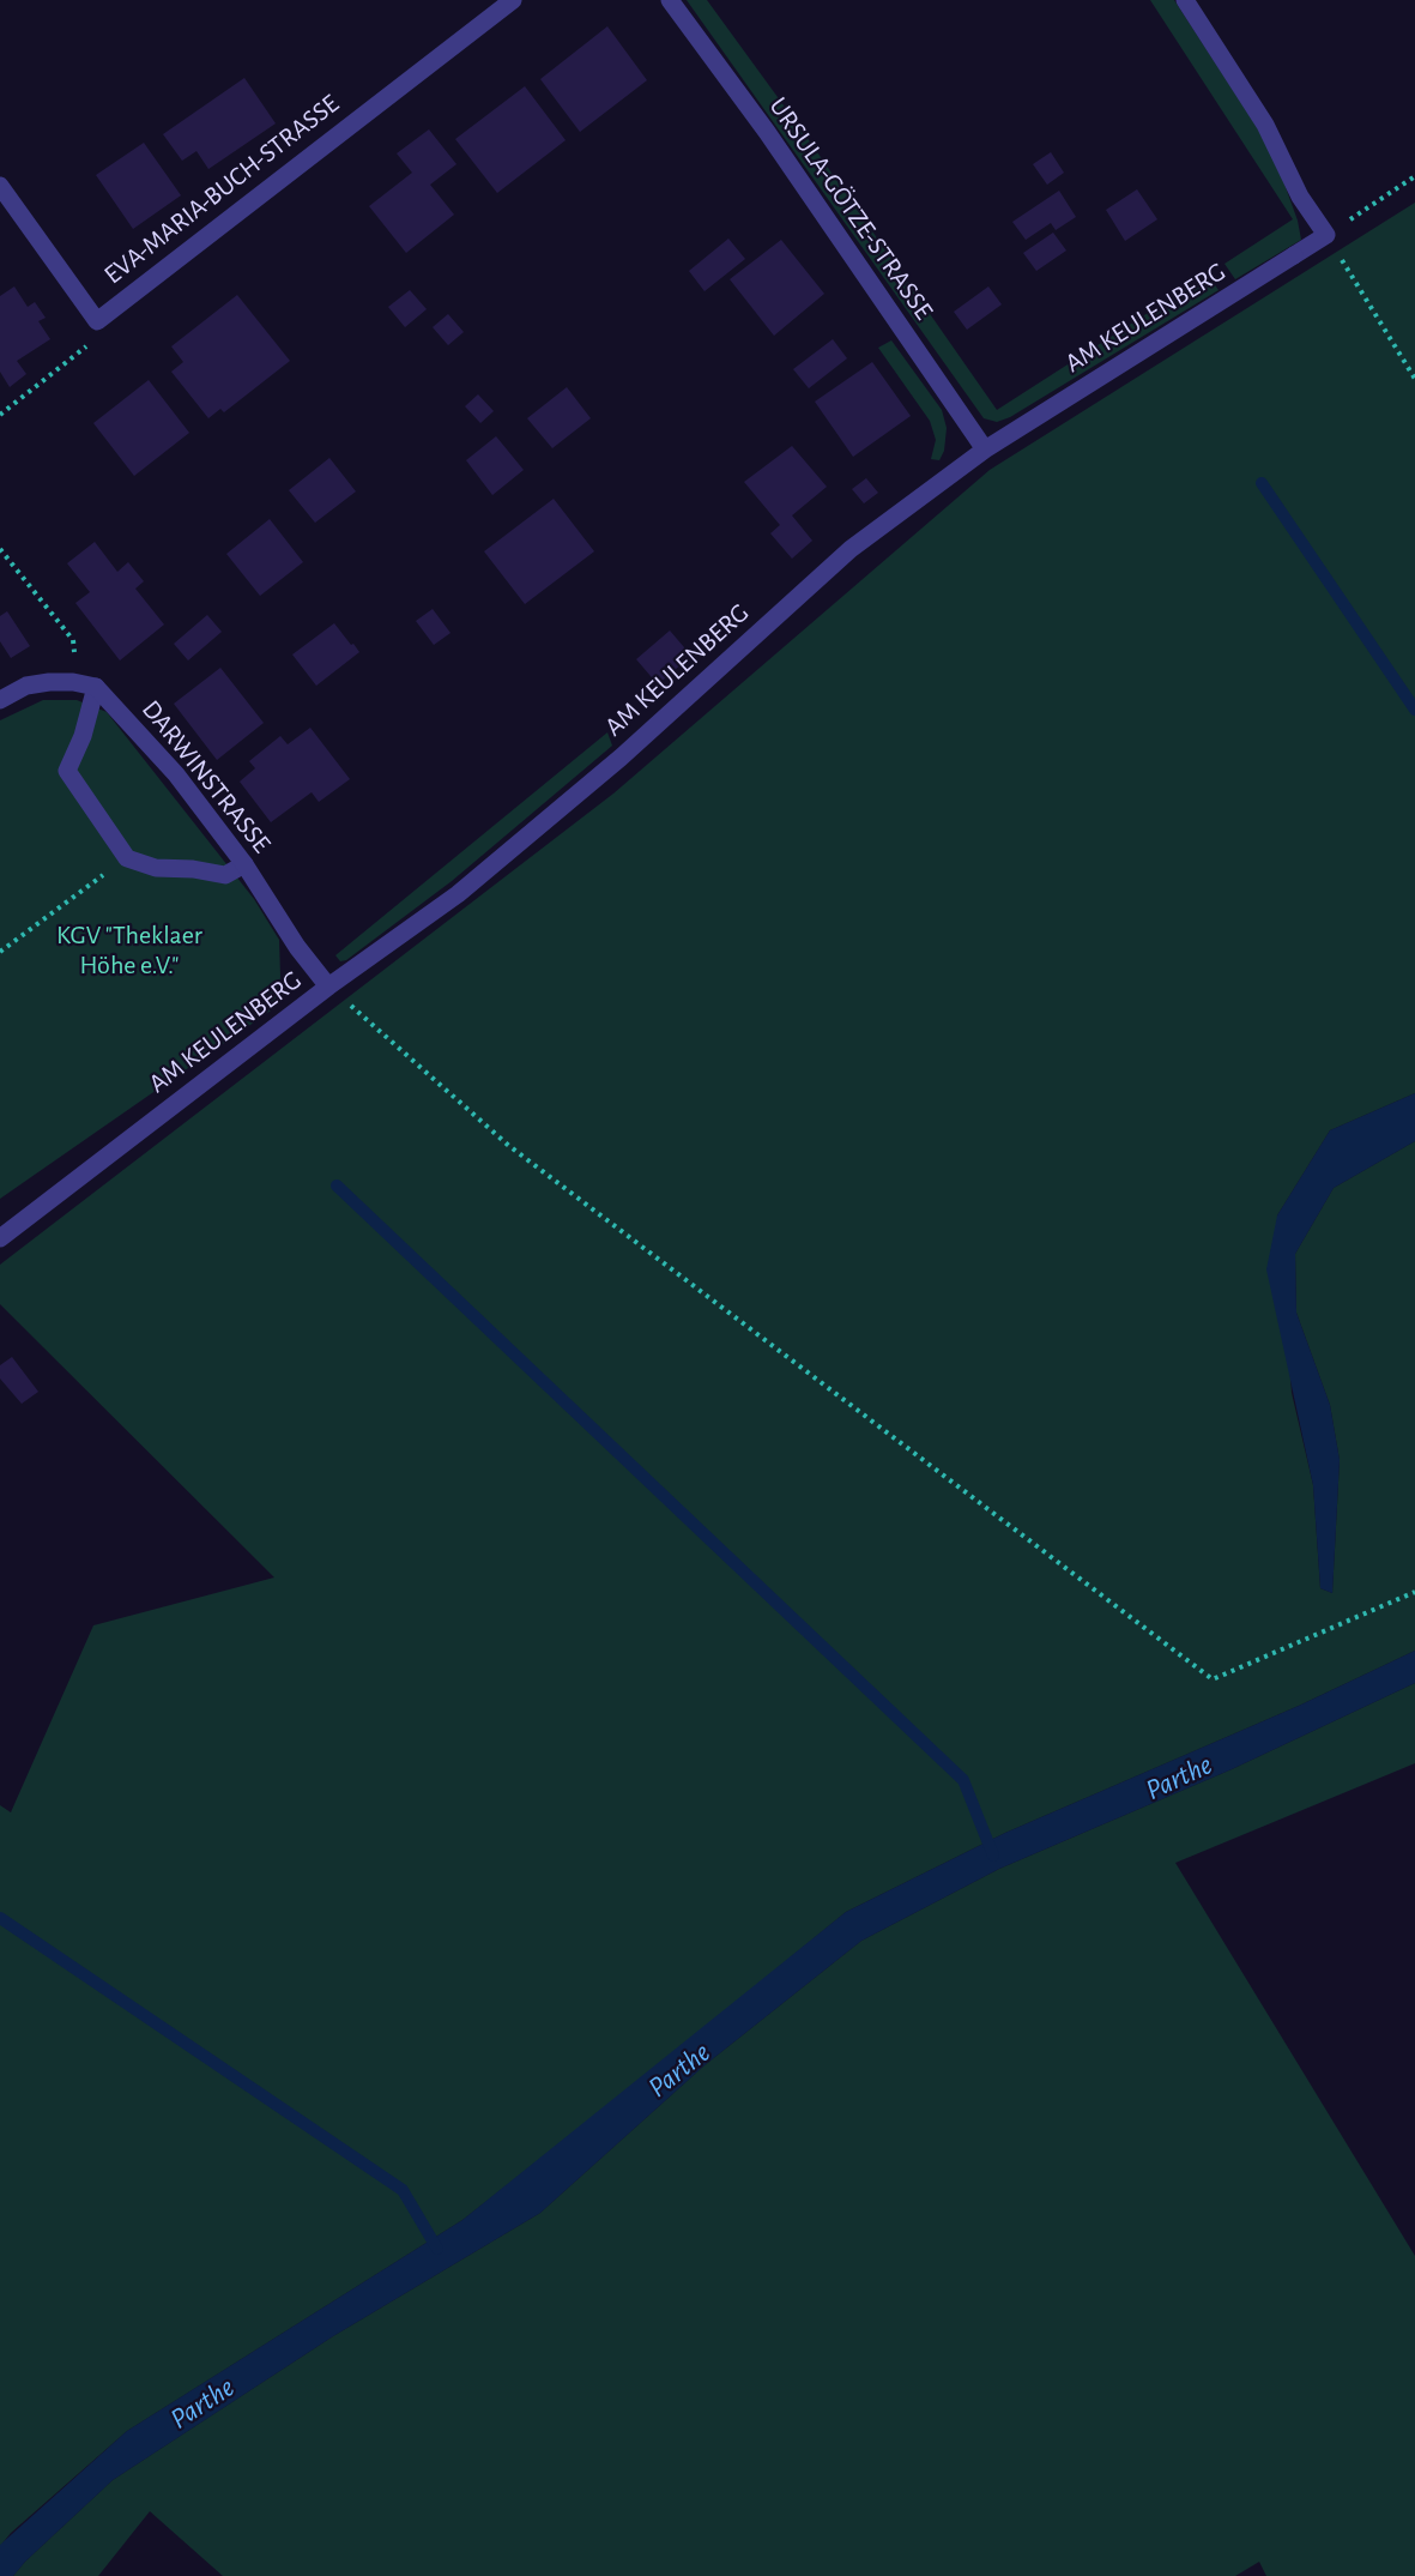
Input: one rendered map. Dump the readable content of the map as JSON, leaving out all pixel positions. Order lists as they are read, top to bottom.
{
  "streets": {
    "street": [
      "EVA-MARIA-BUCH-STRASSE",
      "URSULA-GÖTZE-STRASSE",
      "AM KEULENBERG",
      "DARWINSTRASSE"
    ]
  },
  "crossings": [
    ["URSULA-GÖTZE-STRASSE", "AM KEULENBERG"],
    ["AM KEULENBERG", "DARWINSTRASSE"]
  ],
  "water": ["Parthe"],
  "parks": ["KGV \"Theklaer Höhe e.V.\""]
}
